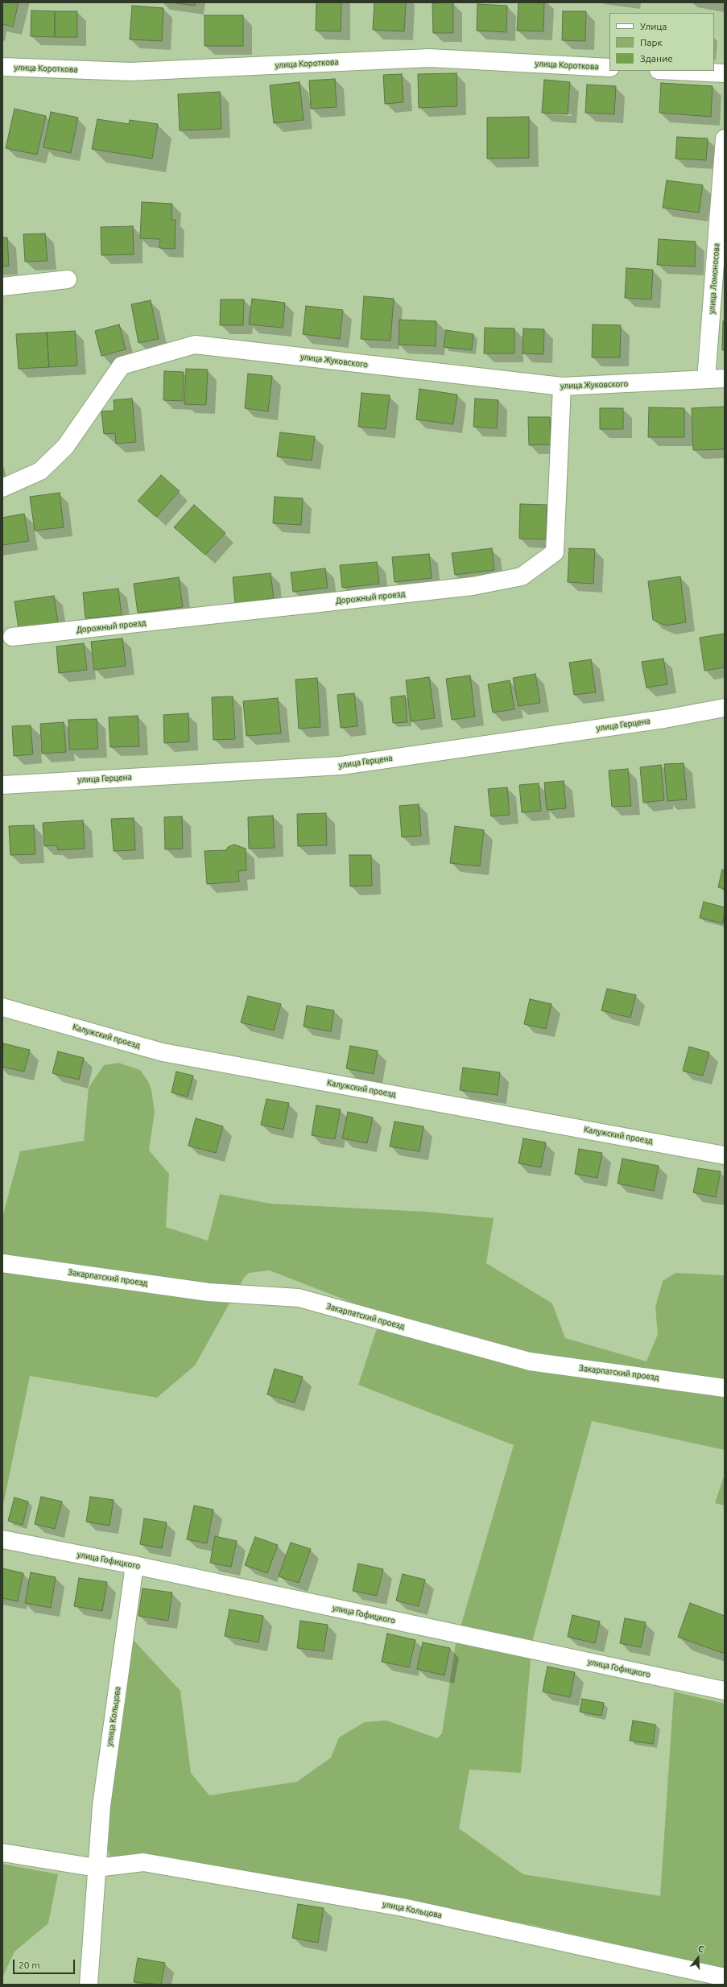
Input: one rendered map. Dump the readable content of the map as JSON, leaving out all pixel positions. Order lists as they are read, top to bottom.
{
  "streets": {
    "street": [
      "улица Короткова",
      "улица Ломоносова",
      "улица Жуковского",
      "Дорожный проезд",
      "улица Герцена",
      "Калужский проезд",
      "Закарпатский проезд",
      "улица Гофицкого",
      "улица Кольцова"
    ]
  },
  "crossings": [
    ["улица Ломоносова", "улица Жуковского"],
    ["улица Жуковского", "Дорожный проезд"],
    ["улица Гофицкого", "улица Кольцова"]
  ],
  "legend": ["Улица", "Парк", "Здание"],
  "scale_bar": "20 m",
  "north": "top"
}
